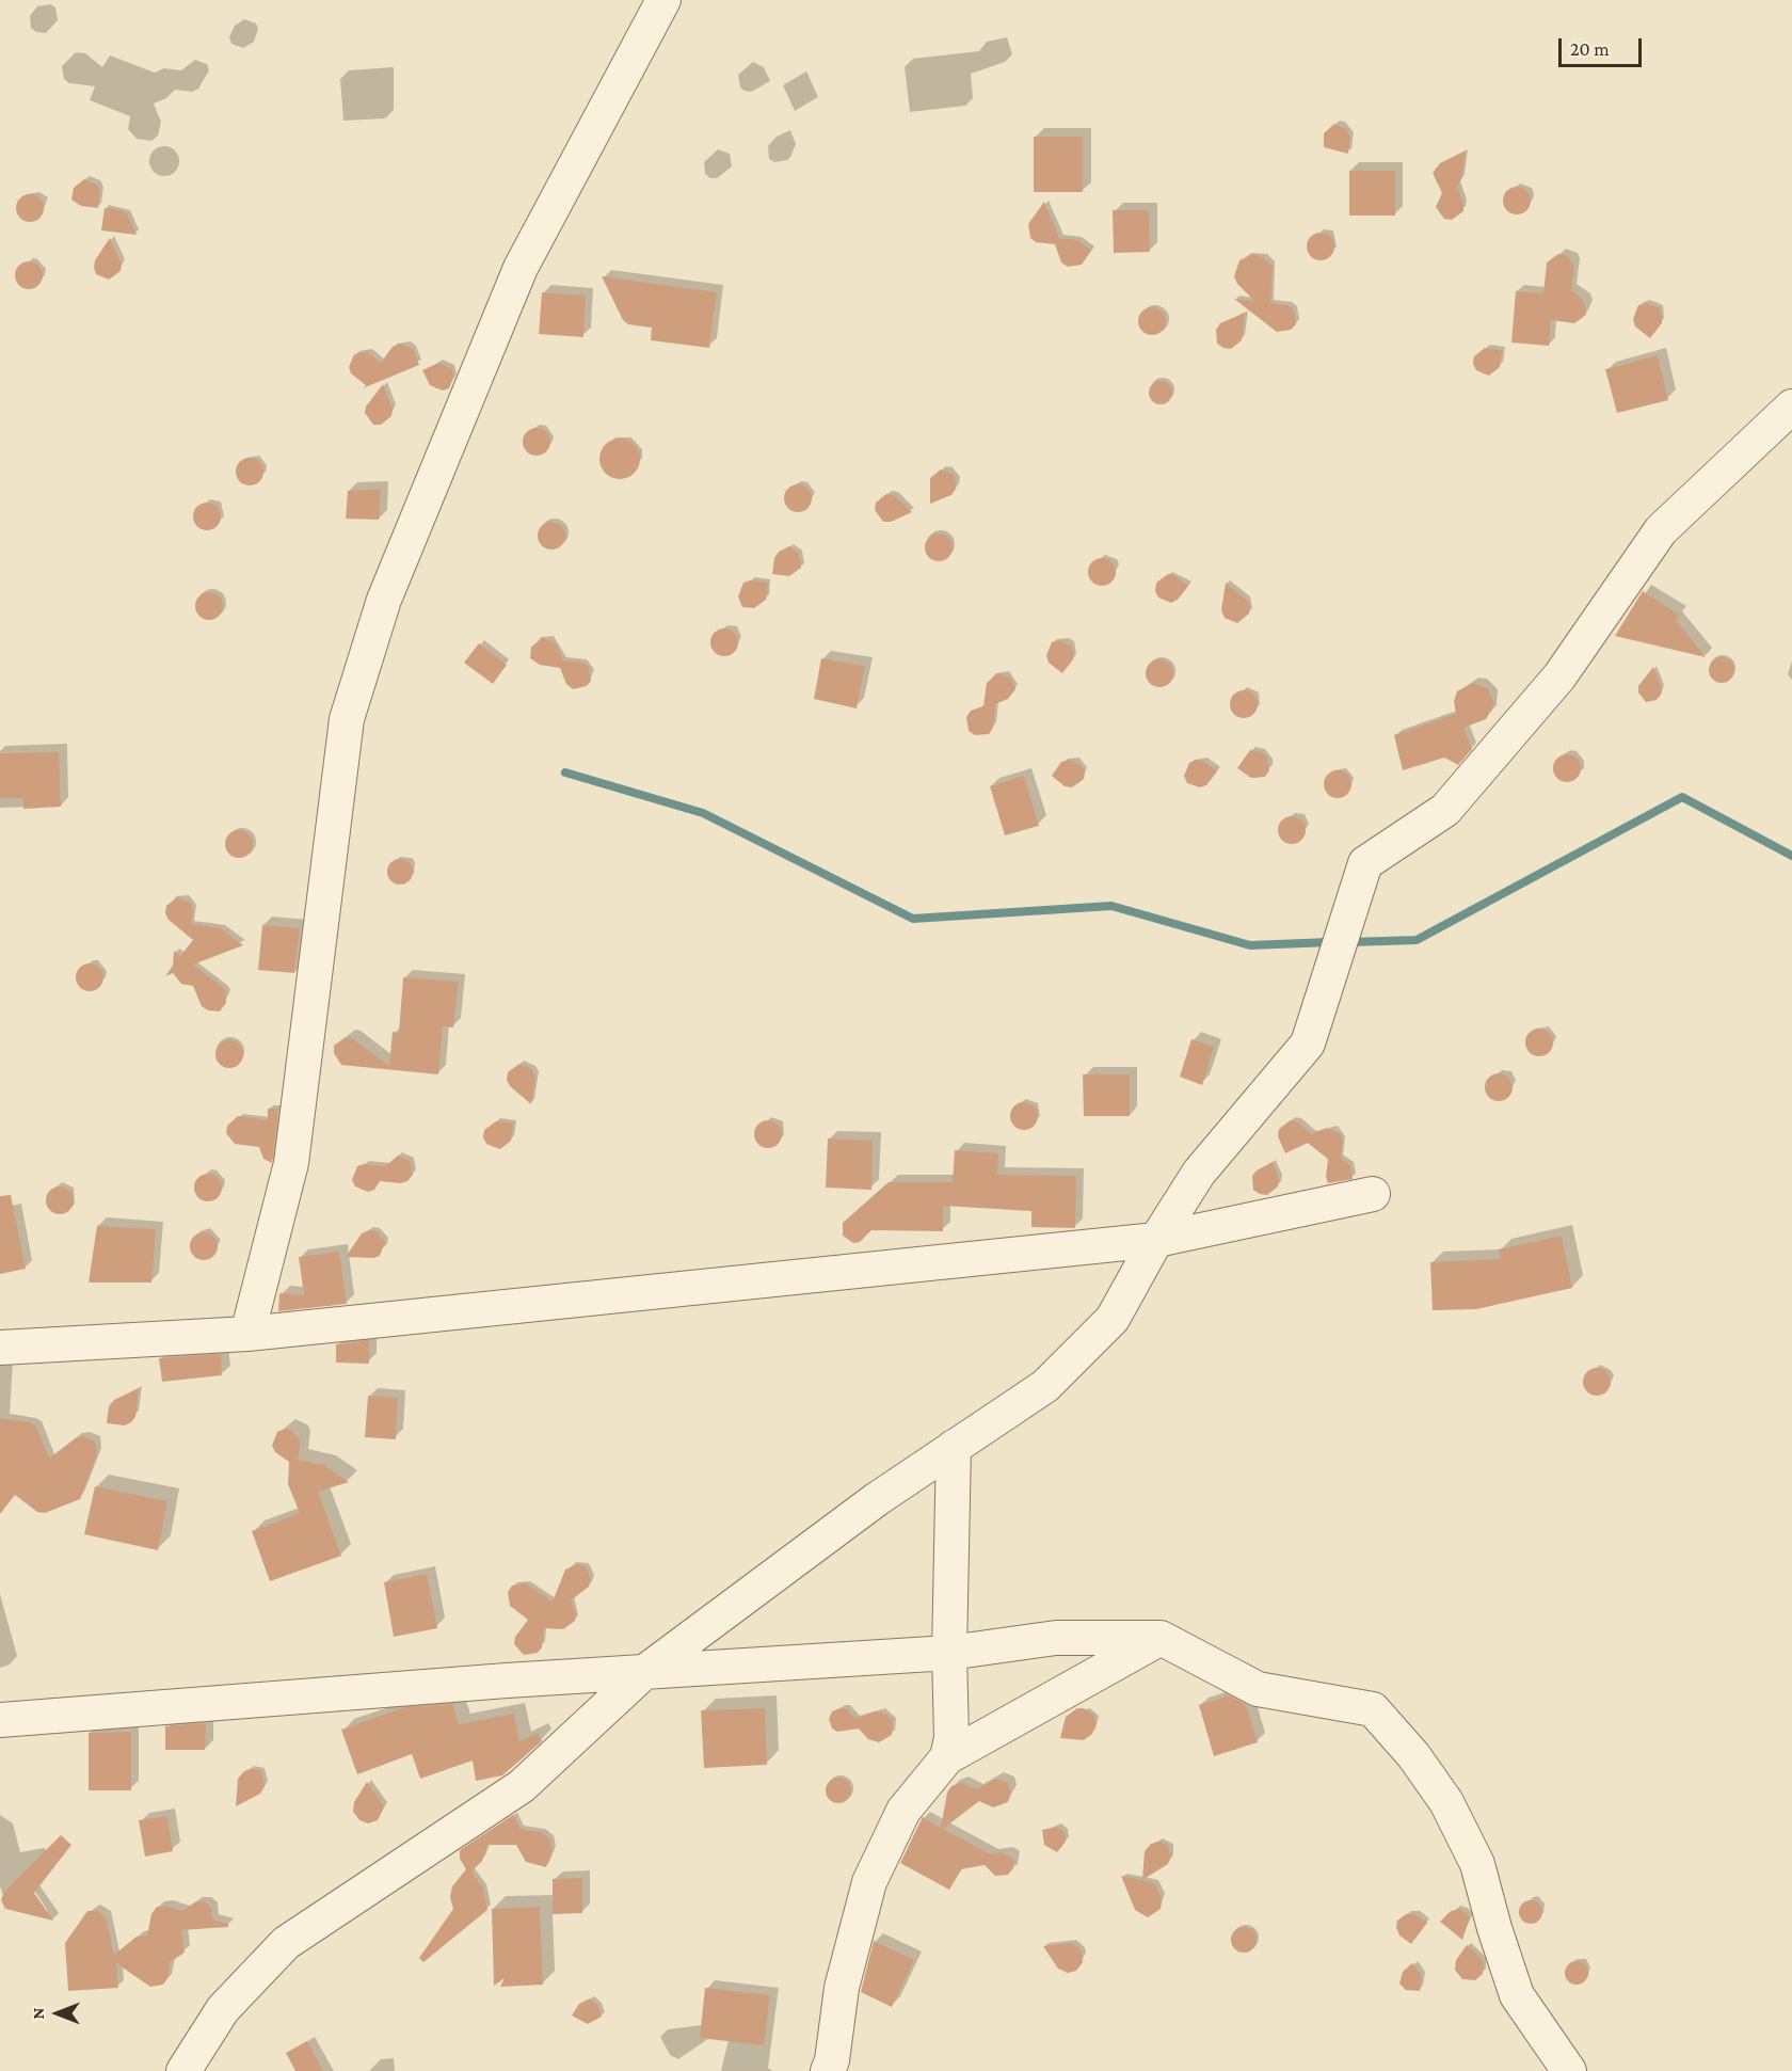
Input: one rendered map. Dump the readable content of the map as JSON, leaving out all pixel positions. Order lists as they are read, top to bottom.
{
  "scale_bar": "20 m",
  "north": "left"
}
